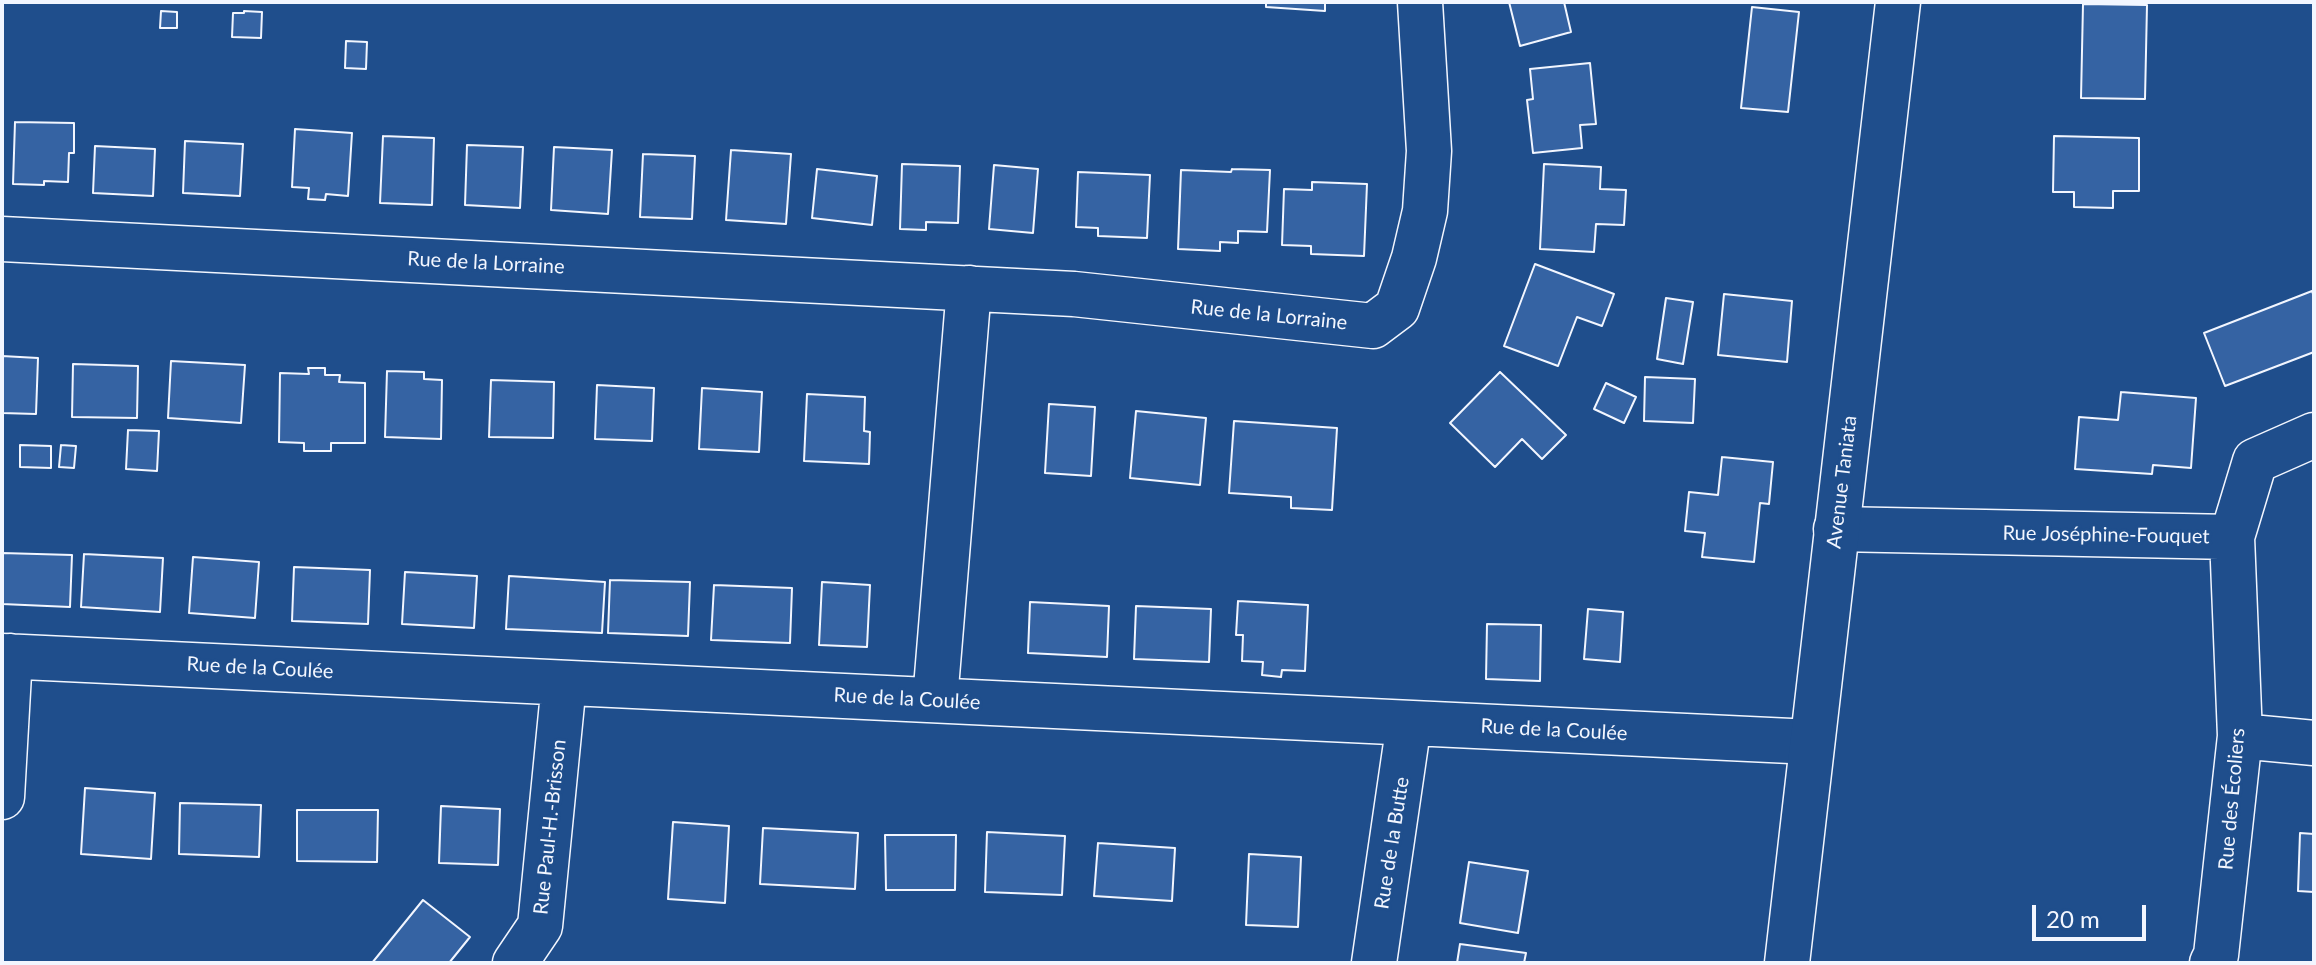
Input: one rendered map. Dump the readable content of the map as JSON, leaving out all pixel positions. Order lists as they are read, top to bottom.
{
  "streets": {
    "street": [
      "Rue de la Lorraine",
      "Avenue Taniata",
      "Rue Joséphine-Fouquet",
      "Rue de la Coulée",
      "Rue des Écoliers",
      "Rue Paul-H.-Brisson",
      "Rue de la Butte"
    ]
  },
  "crossings": [
    ["Avenue Taniata", "Rue Joséphine-Fouquet"],
    ["Avenue Taniata", "Rue de la Coulée"],
    ["Rue Joséphine-Fouquet", "Rue des Écoliers"],
    ["Rue de la Coulée", "Rue Paul-H.-Brisson"],
    ["Rue de la Coulée", "Rue de la Butte"]
  ],
  "scale_bar": "20 m"
}
